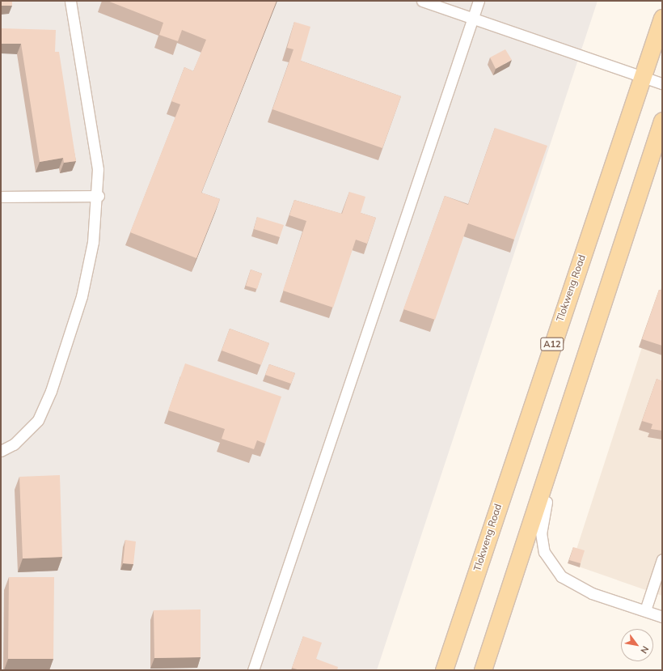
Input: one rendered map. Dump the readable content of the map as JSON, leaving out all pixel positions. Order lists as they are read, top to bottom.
{
  "streets": {
    "main road": ["Tlokweng Road", "A12"]
  },
  "north": "bottom right"
}
